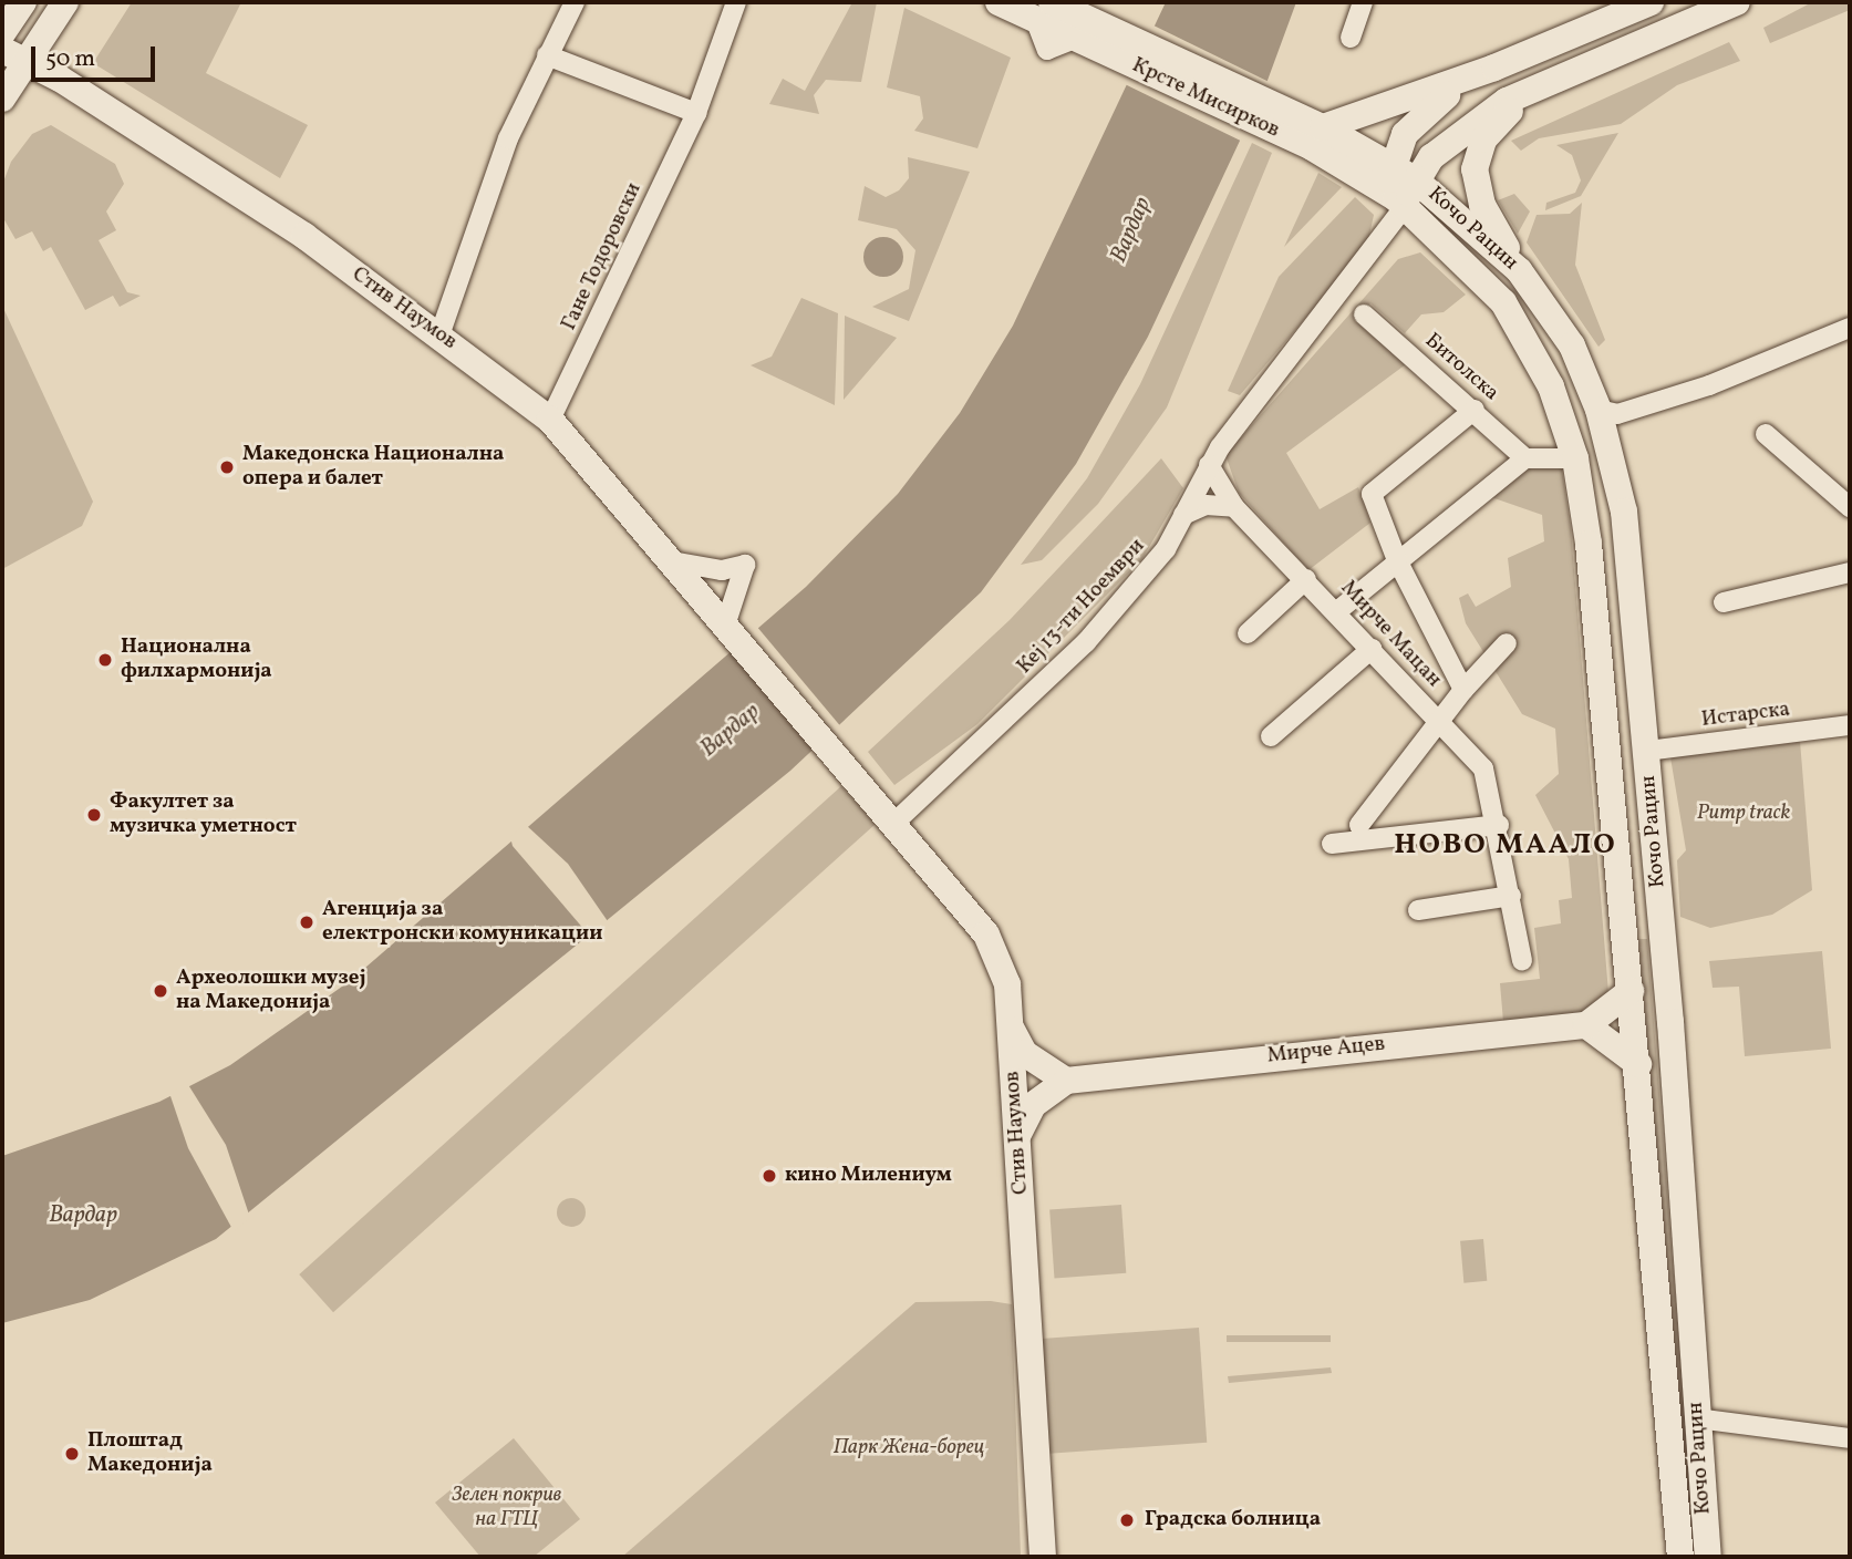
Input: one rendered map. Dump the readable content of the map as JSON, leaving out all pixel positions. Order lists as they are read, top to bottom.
{
  "streets": {
    "street": [
      "Крсте Мисирков",
      "Кочо Рацин",
      "Гане Тодоровски",
      "Стив Наумов",
      "Битолска",
      "Кеј 13-ти Ноември",
      "Мирче Мацан",
      "Истарска",
      "Мирче Ацев"
    ]
  },
  "crossings": [
    ["Крсте Мисирков", "Кочо Рацин"],
    ["Крсте Мисирков", "Кеј 13-ти Ноември"],
    ["Кочо Рацин", "Кеј 13-ти Ноември"],
    ["Кочо Рацин", "Истарска"],
    ["Гане Тодоровски", "Стив Наумов"],
    ["Стив Наумов", "Кеј 13-ти Ноември"],
    ["Кеј 13-ти Ноември", "Мирче Мацан"]
  ],
  "districts": ["НОВО МААЛО"],
  "water": ["Вардар"],
  "parks": ["Pump track", "Парк Жена-борец", "Зелен покрив на ГТЦ"],
  "places": [
    "Македонска Национална опера и балет",
    "Национална филхармонија",
    "Факултет за музичка уметност",
    "Агенција за електронски комуникации",
    "Археолошки музеј на Македонија",
    "кино Милениум",
    "Плоштад Македонија",
    "Градска болница"
  ],
  "scale_bar": "50 m"
}
